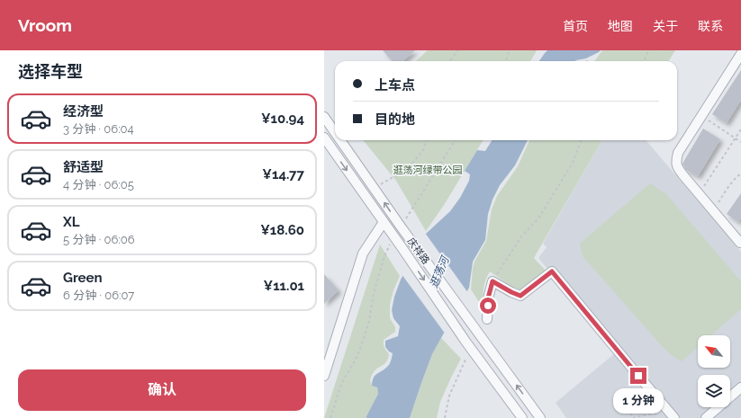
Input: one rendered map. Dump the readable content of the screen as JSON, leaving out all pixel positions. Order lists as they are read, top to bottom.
{
  "streets": {
    "street": ["庆祥路"]
  },
  "water": ["逛荡河"],
  "parks": ["逛荡河绿带公园"],
  "north": "top left",
  "page": {
    "header": "Vroom",
    "nav": [
      "首页",
      "地图",
      "关于",
      "联系"
    ],
    "heading": "选择车型",
    "banner": ["上车点", "目的地"],
    "list": [
      {
        "name": "经济型",
        "note": "3 分钟 · 06:04",
        "value": "¥10.94"
      },
      {
        "name": "舒适型",
        "note": "4 分钟 · 06:05",
        "value": "¥14.77"
      },
      {
        "name": "XL",
        "note": "5 分钟 · 06:06",
        "value": "¥18.60"
      },
      {
        "name": "Green",
        "note": "6 分钟 · 06:07",
        "value": "¥11.01"
      }
    ],
    "buttons": "确认",
    "bubble": "1 分钟"
  }
}
